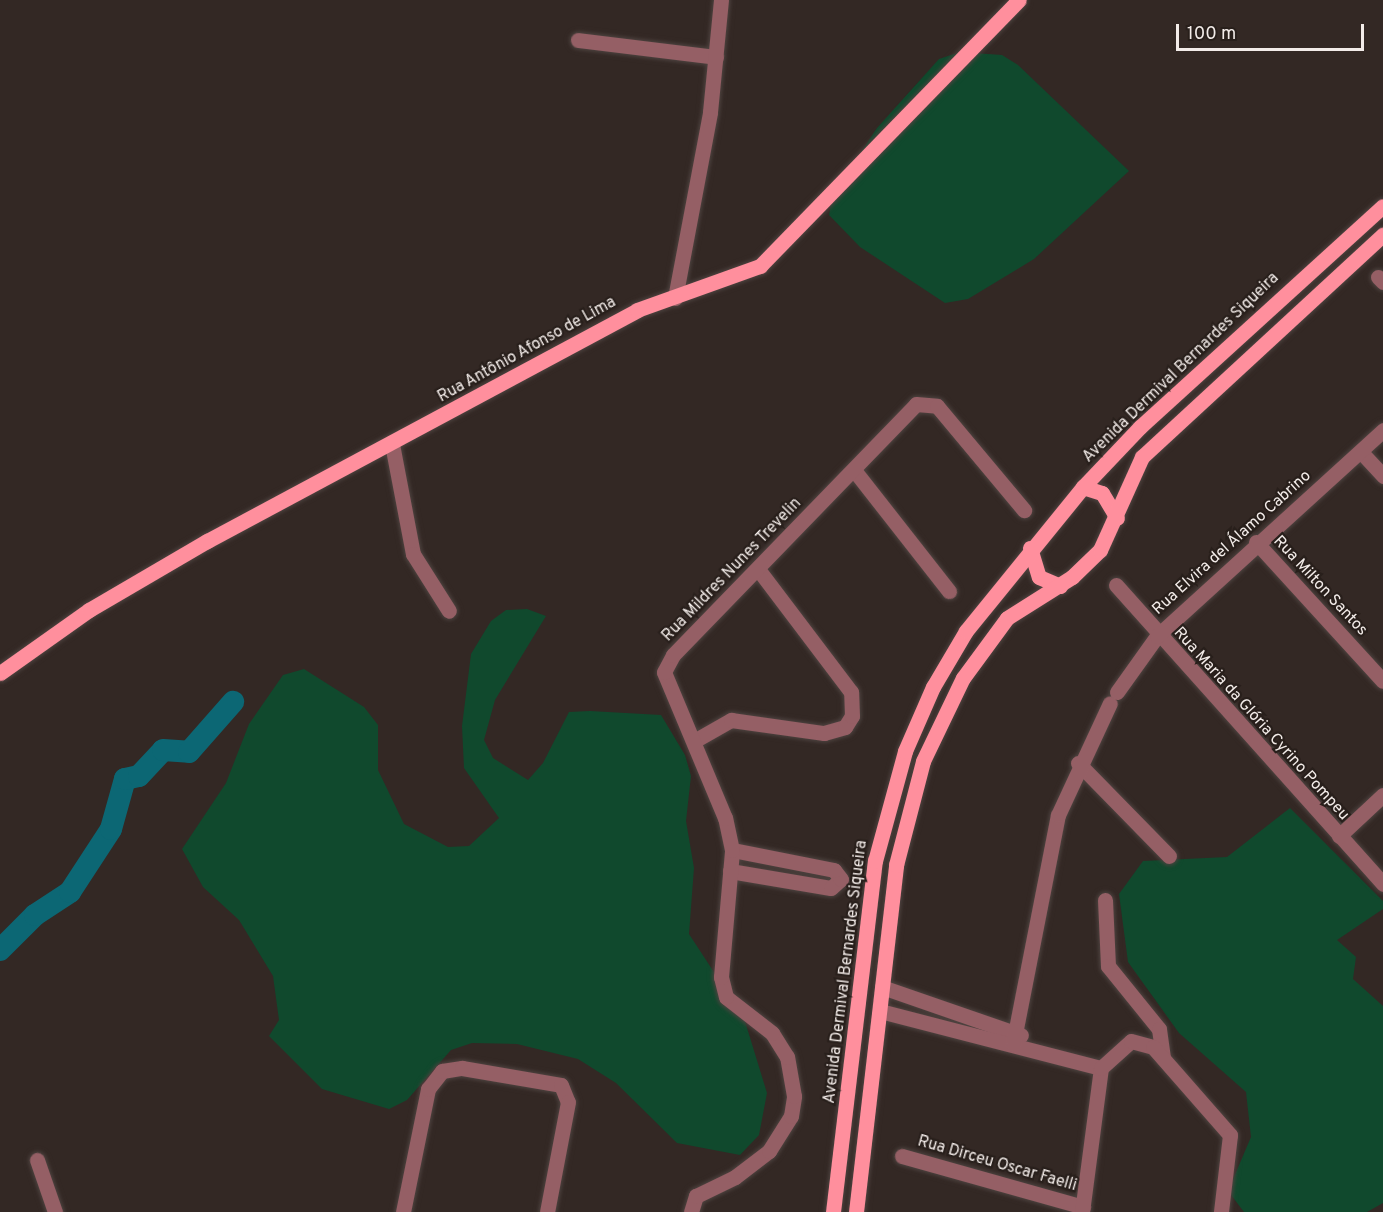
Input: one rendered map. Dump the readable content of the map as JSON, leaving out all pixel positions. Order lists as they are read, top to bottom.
{
  "streets": {
    "main road": ["Rua Antônio Afonso de Lima", "Avenida Dermival Bernardes Siqueira"],
    "street": [
      "Rua Elvira del Álamo Cabrino",
      "Rua Mildres Nunes Trevelin",
      "Rua Milton Santos",
      "Rua Maria da Glória Cyrino Pompeu",
      "Rua Dirceu Oscar Faelli"
    ]
  },
  "crossings": [
    ["Rua Elvira del Álamo Cabrino", "Rua Milton Santos"],
    ["Rua Elvira del Álamo Cabrino", "Rua Maria da Glória Cyrino Pompeu"]
  ],
  "scale_bar": "100 m"
}
